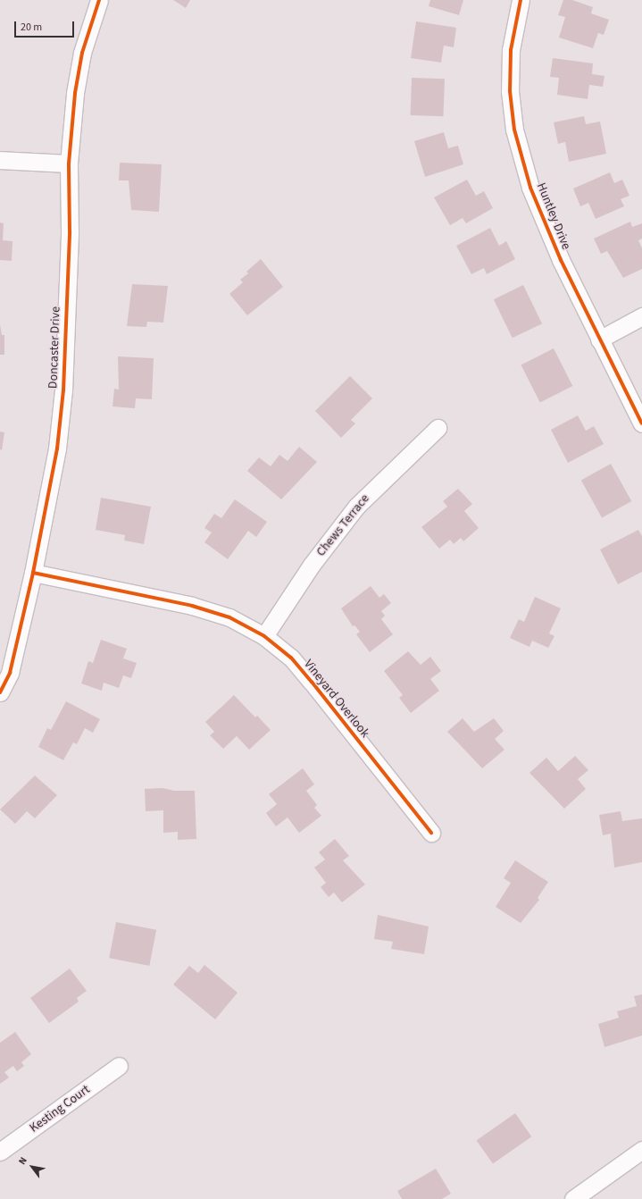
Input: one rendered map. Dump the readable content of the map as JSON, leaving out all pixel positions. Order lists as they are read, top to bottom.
{
  "streets": {
    "street": [
      "Huntley Drive",
      "Doncaster Drive",
      "Chews Terrace",
      "Vineyard Overlook",
      "Kesting Court"
    ]
  },
  "crossings": [
    ["Doncaster Drive", "Vineyard Overlook"],
    ["Chews Terrace", "Vineyard Overlook"]
  ],
  "scale_bar": "20 m",
  "north": "top left"
}
